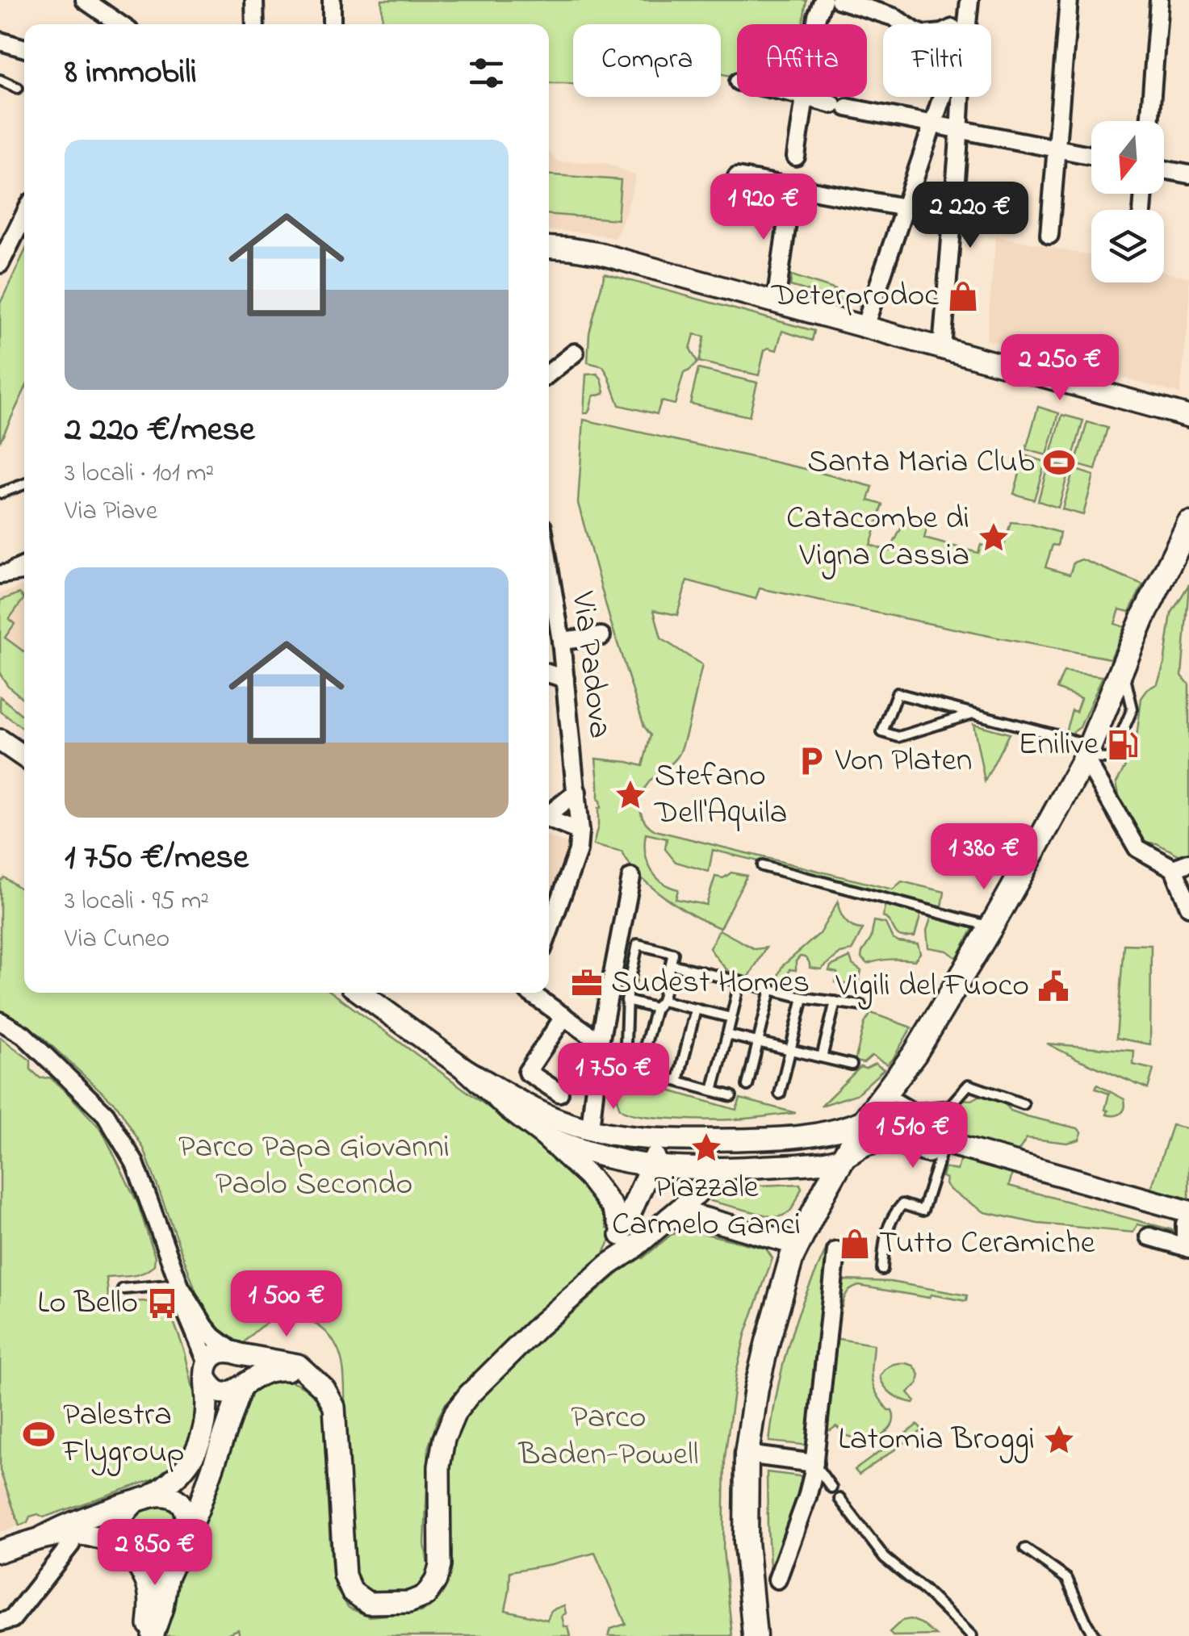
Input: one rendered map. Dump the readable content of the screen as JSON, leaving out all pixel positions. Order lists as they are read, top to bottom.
{
  "streets": {
    "street": ["Via Padova"]
  },
  "parks": ["Parco Papa Giovanni Paolo Secondo", "Parco Baden-Powell"],
  "places": {
    "shop": ["Deterprodoc", "Tutto Ceramiche"],
    "sports": ["Santa Maria Club", "Palestra Flygroup"],
    "place": [
      "Catacombe di Vigna Cassia",
      "Stefano Dell'Aquila",
      "Piazzale Carmelo Ganci",
      "Latomia Broggi"
    ],
    "fuel station": ["Enilive"],
    "parking": ["Von Platen"],
    "office": ["Sudest Homes"],
    "public building": ["Vigili del Fuoco"],
    "bus stop": ["Lo Bello"]
  },
  "north": "bottom",
  "page": {
    "chip": ["Compra", "Affitta", "Filtri"],
    "heading": "8 immobili",
    "list": [
      {
        "name": "2 220 €/mese",
        "note": "3 locali · 101 m² · Via Piave"
      },
      {
        "name": "1 750 €/mese",
        "note": "3 locali · 95 m² · Via Cuneo"
      }
    ],
    "price": [
      "1 920 €",
      "2 220 €",
      "2 250 €",
      "1 380 €",
      "1 750 €",
      "1 510 €",
      "1 500 €",
      "2 850 €"
    ]
  }
}
